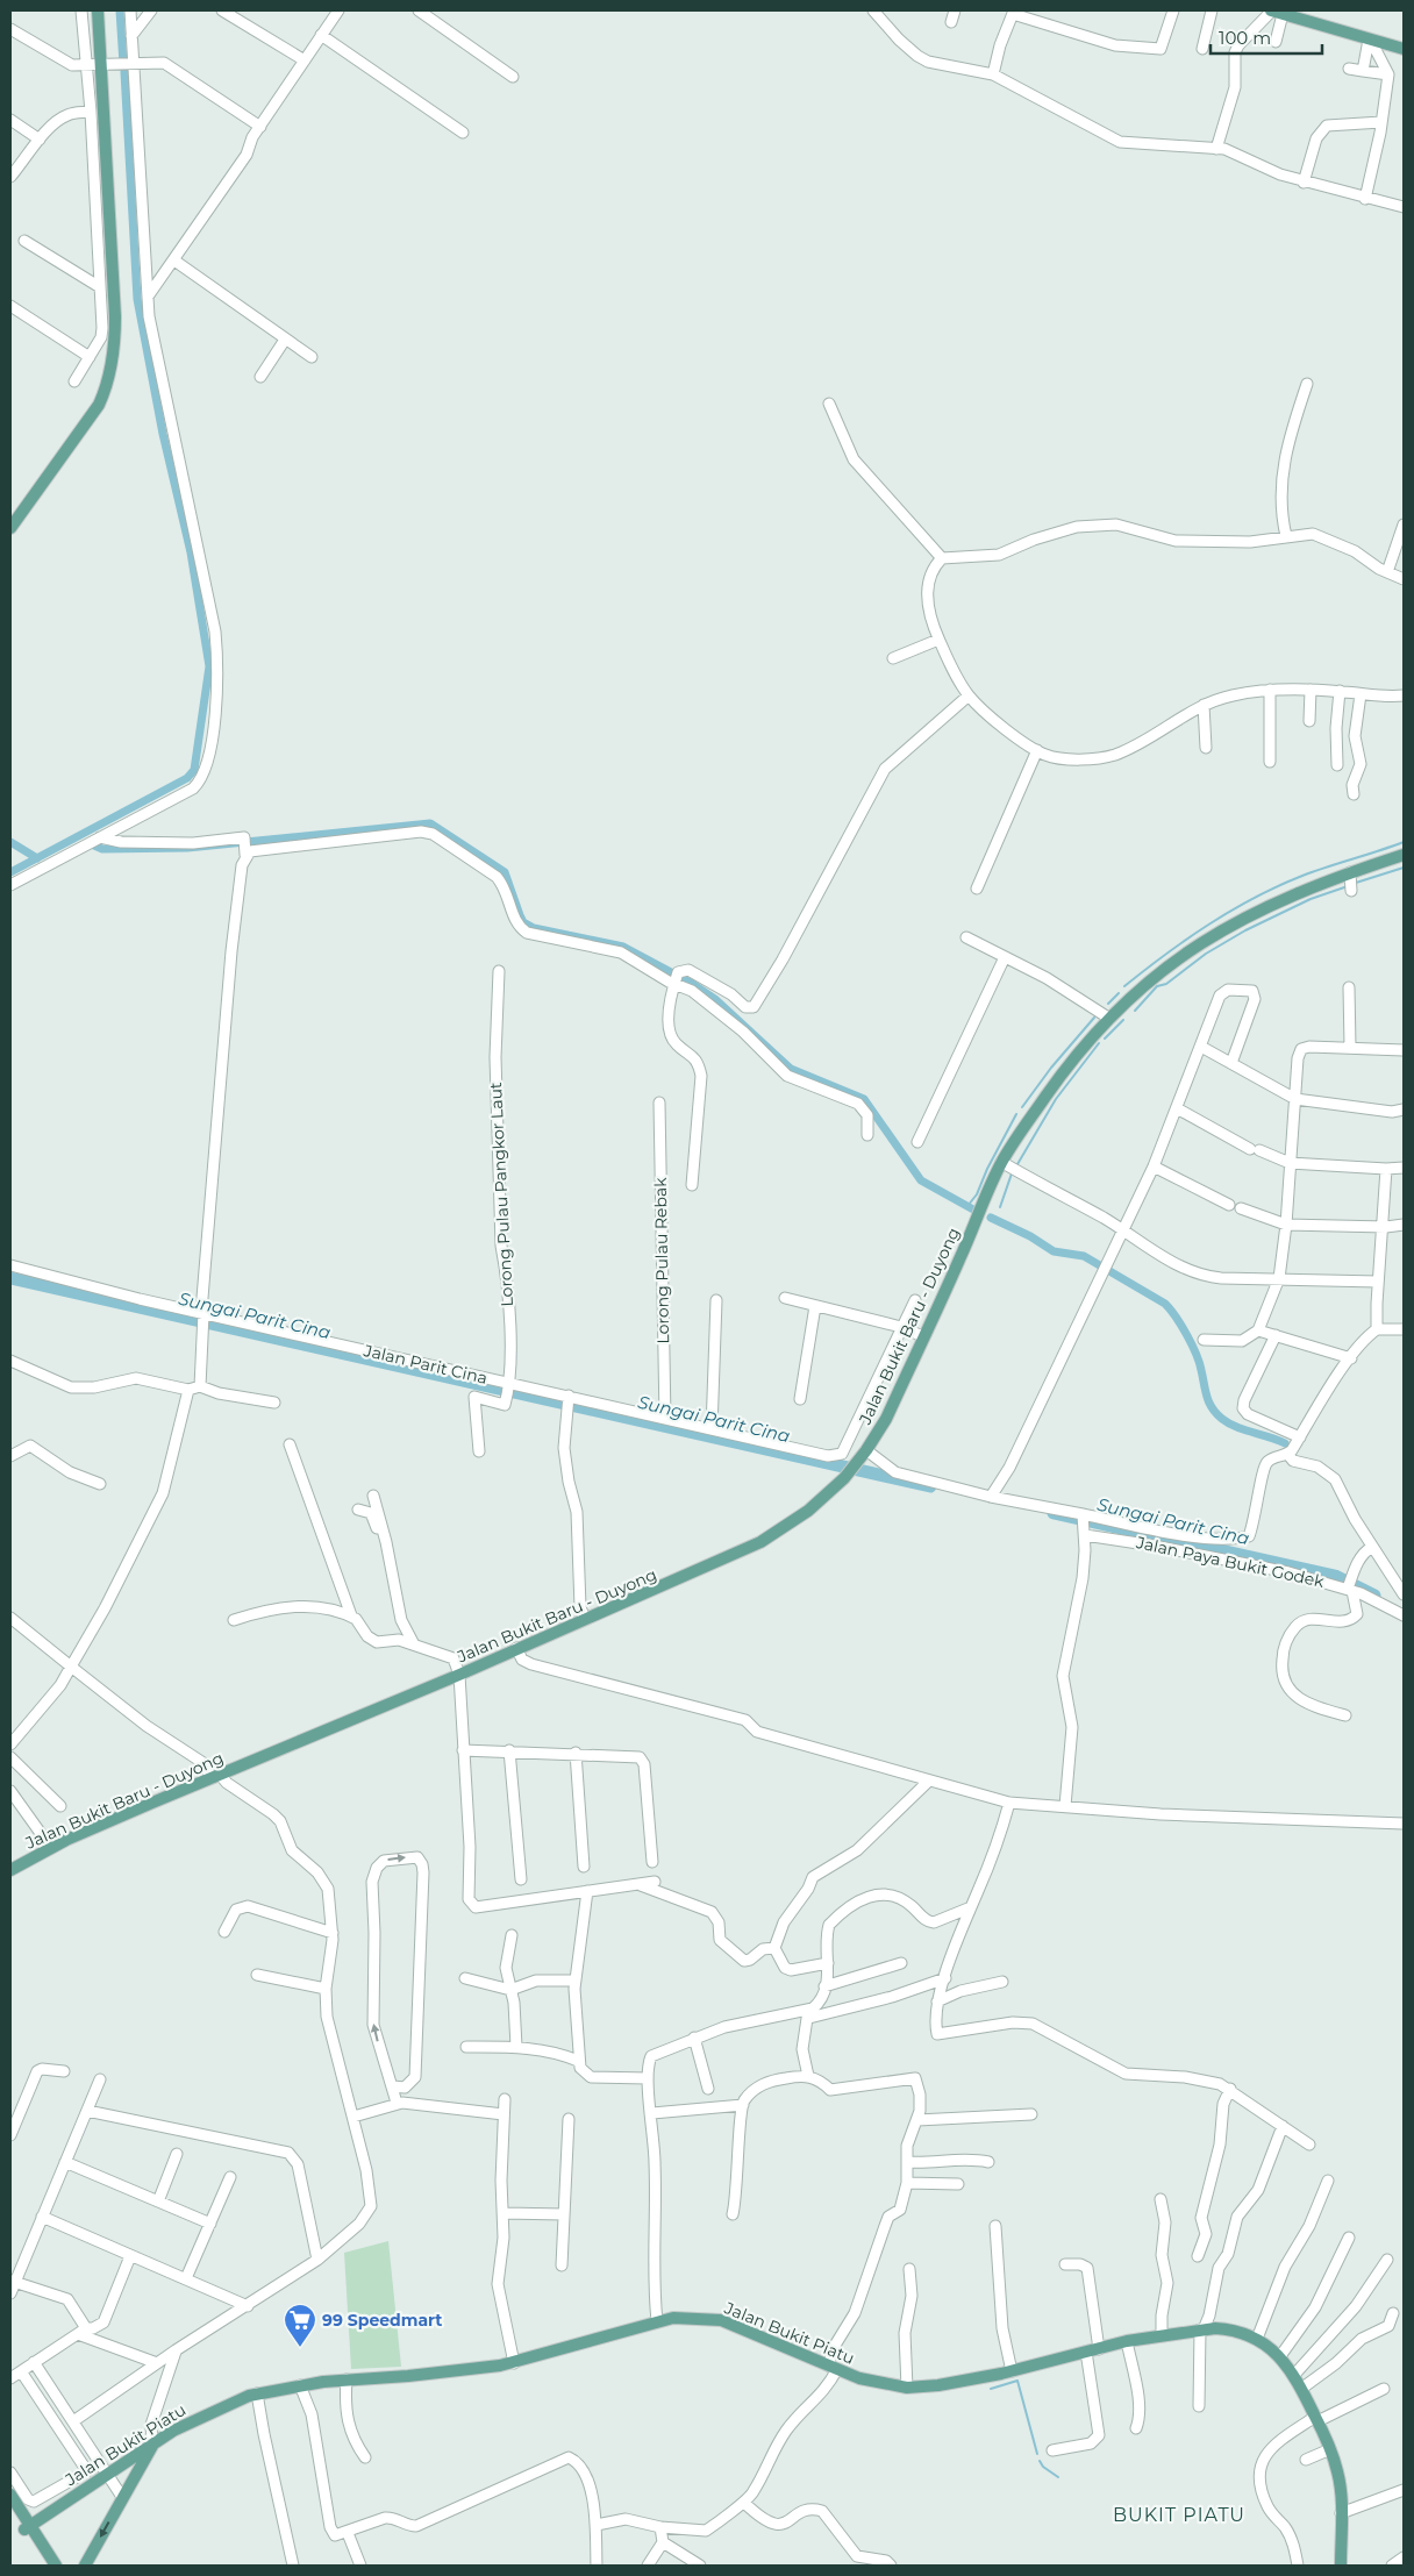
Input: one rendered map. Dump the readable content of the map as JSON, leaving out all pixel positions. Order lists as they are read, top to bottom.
{
  "streets": {
    "main road": ["Jalan Bukit Baru - Duyong", "Jalan Bukit Piatu"],
    "street": [
      "Lorong Pulau Pangkor Laut",
      "Lorong Pulau Rebak",
      "Jalan Parit Cina",
      "Jalan Paya Bukit Godek"
    ]
  },
  "crossings": [
    ["Lorong Pulau Pangkor Laut", "Jalan Parit Cina"],
    ["Lorong Pulau Rebak", "Jalan Parit Cina"]
  ],
  "districts": ["BUKIT PIATU"],
  "water": ["Sungai Parit Cina"],
  "places": {
    "supermarket": ["99 Speedmart"]
  },
  "scale_bar": "100 m"
}
